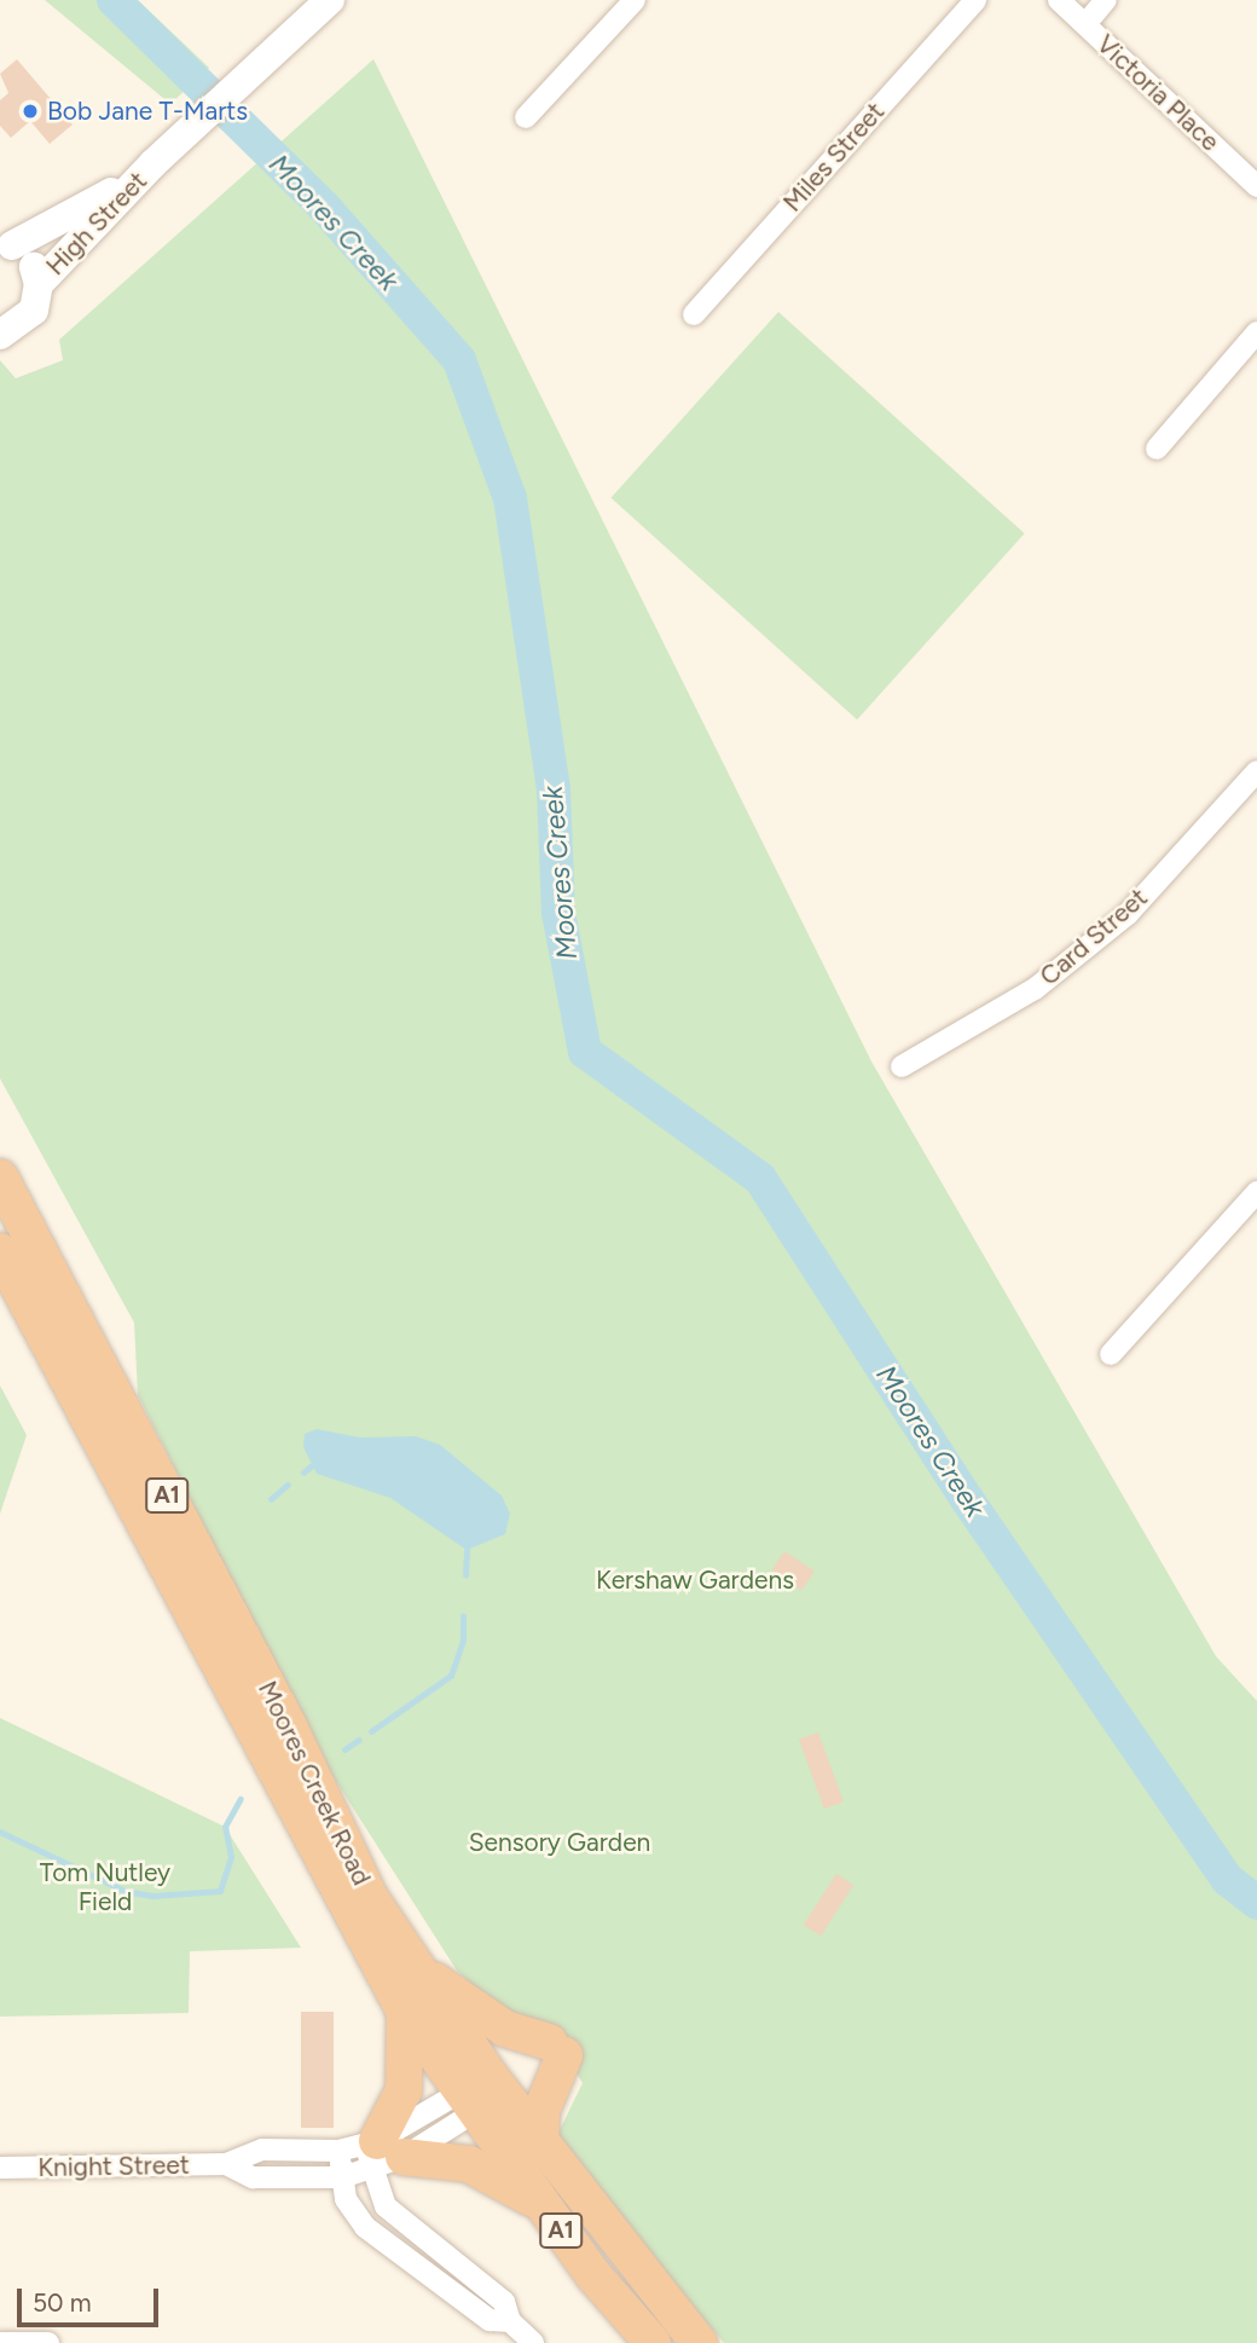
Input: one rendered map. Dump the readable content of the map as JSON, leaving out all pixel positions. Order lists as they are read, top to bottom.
{
  "streets": {
    "highway": ["A1", "Moores Creek Road"],
    "main road": ["High Street"],
    "street": [
      "Victoria Place",
      "Miles Street",
      "Card Street",
      "Knight Street"
    ]
  },
  "crossings": [
    ["Moores Creek Road", "Knight Street"]
  ],
  "water": ["Moores Creek"],
  "parks": ["Kershaw Gardens", "Sensory Garden", "Tom Nutley Field"],
  "places": ["Bob Jane T-Marts"],
  "scale_bar": "50 m"
}
